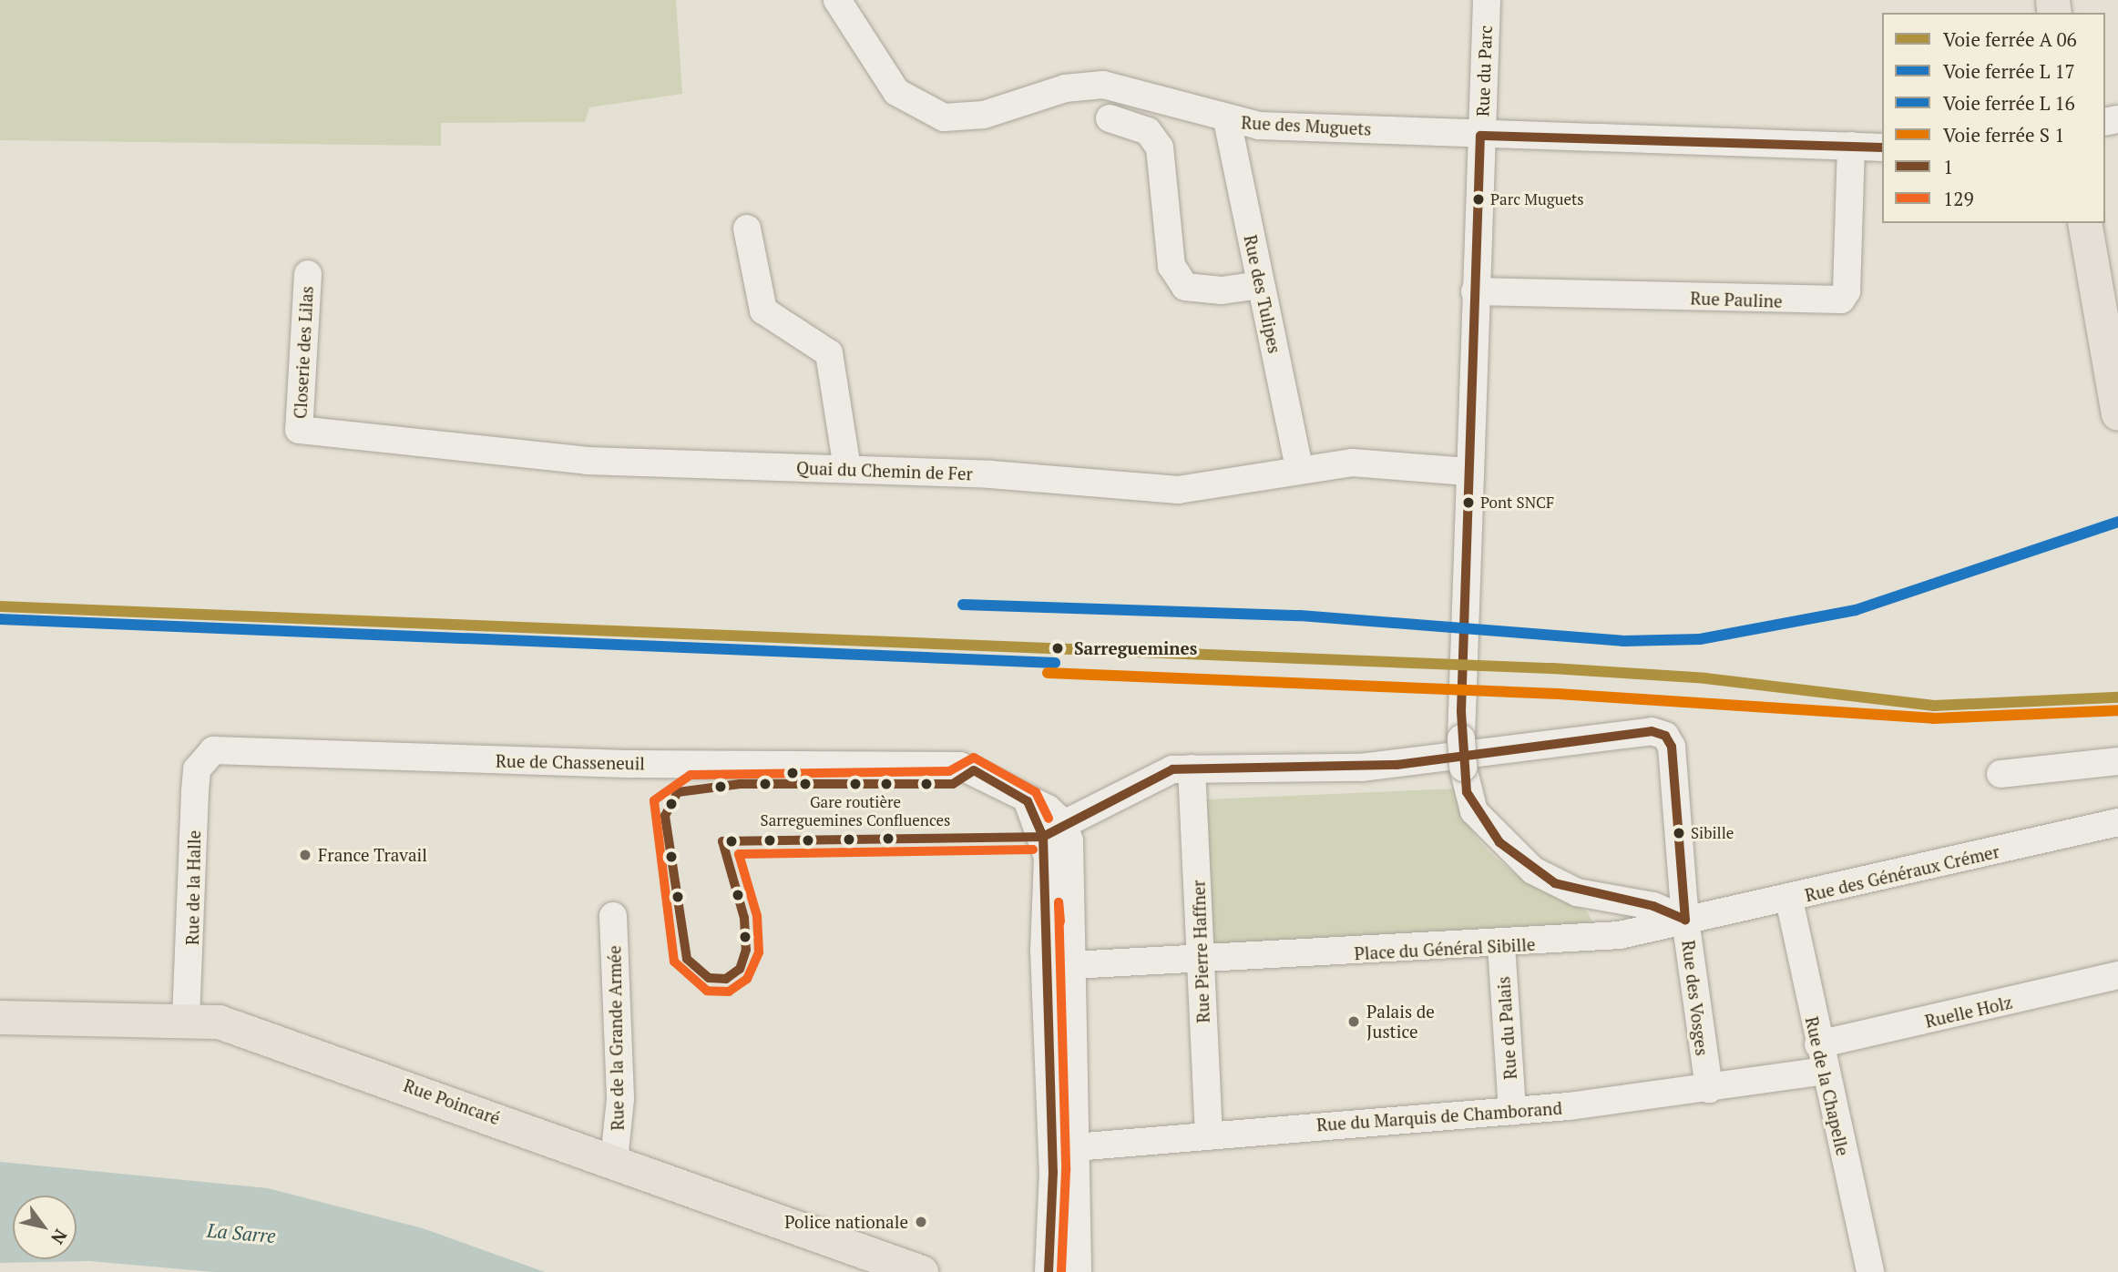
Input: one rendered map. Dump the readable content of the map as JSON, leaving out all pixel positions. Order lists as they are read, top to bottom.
{
  "streets": {
    "main road": ["Rue Poincaré"],
    "street": [
      "Rue du Parc",
      "Rue des Muguets",
      "Rue des Tulipes",
      "Rue Pauline",
      "Closerie des Lilas",
      "Quai du Chemin de Fer",
      "Rue de Chasseneuil",
      "Rue des Généraux Crémer",
      "Rue de la Halle",
      "Place du Général Sibille",
      "Rue Pierre Haffner",
      "Rue des Vosges",
      "Ruelle Holz",
      "Rue du Palais",
      "Rue de la Grande Armée",
      "Rue de la Chapelle",
      "Rue du Marquis de Chamborand"
    ]
  },
  "crossings": [
    ["Rue du Parc", "Rue des Muguets"],
    ["Rue du Parc", "Rue Pauline"],
    ["Rue du Parc", "Quai du Chemin de Fer"],
    ["Rue du Parc", "Rue des Généraux Crémer"],
    ["Rue du Parc", "Place du Général Sibille"],
    ["Rue du Parc", "Rue des Vosges"],
    ["Rue des Muguets", "Rue des Tulipes"],
    ["Rue des Muguets", "Rue Pauline"],
    ["Rue des Tulipes", "Quai du Chemin de Fer"],
    ["Closerie des Lilas", "Quai du Chemin de Fer"],
    ["Rue de Chasseneuil", "Rue de la Halle"],
    ["Rue de Chasseneuil", "Rue des Vosges"],
    ["Rue des Généraux Crémer", "Place du Général Sibille"],
    ["Rue des Généraux Crémer", "Rue des Vosges"],
    ["Rue des Généraux Crémer", "Rue de la Chapelle"],
    ["Rue de la Halle", "Rue Poincaré"],
    ["Place du Général Sibille", "Rue Pierre Haffner"],
    ["Place du Général Sibille", "Rue des Vosges"],
    ["Place du Général Sibille", "Rue du Palais"],
    ["Rue Pierre Haffner", "Rue des Vosges"],
    ["Rue Pierre Haffner", "Rue du Marquis de Chamborand"],
    ["Rue des Vosges", "Rue du Marquis de Chamborand"],
    ["Ruelle Holz", "Rue de la Chapelle"],
    ["Rue du Palais", "Rue du Marquis de Chamborand"],
    ["Rue de la Grande Armée", "Rue Poincaré"],
    ["Rue de la Chapelle", "Rue du Marquis de Chamborand"]
  ],
  "water": ["La Sarre"],
  "places": [
    "Parc Muguets",
    "Pont SNCF",
    "Sarreguemines",
    "Gare routière Sarreguemines Confluences",
    "Sibille",
    "France Travail",
    "Palais de Justice",
    "Police nationale"
  ],
  "lines": ["transit line 1", "transit line 129"],
  "legend": [
    "Voie ferrée A 06",
    "Voie ferrée L 17",
    "Voie ferrée L 16",
    "Voie ferrée S 1",
    "1",
    "129"
  ],
  "north": "bottom right"
}
